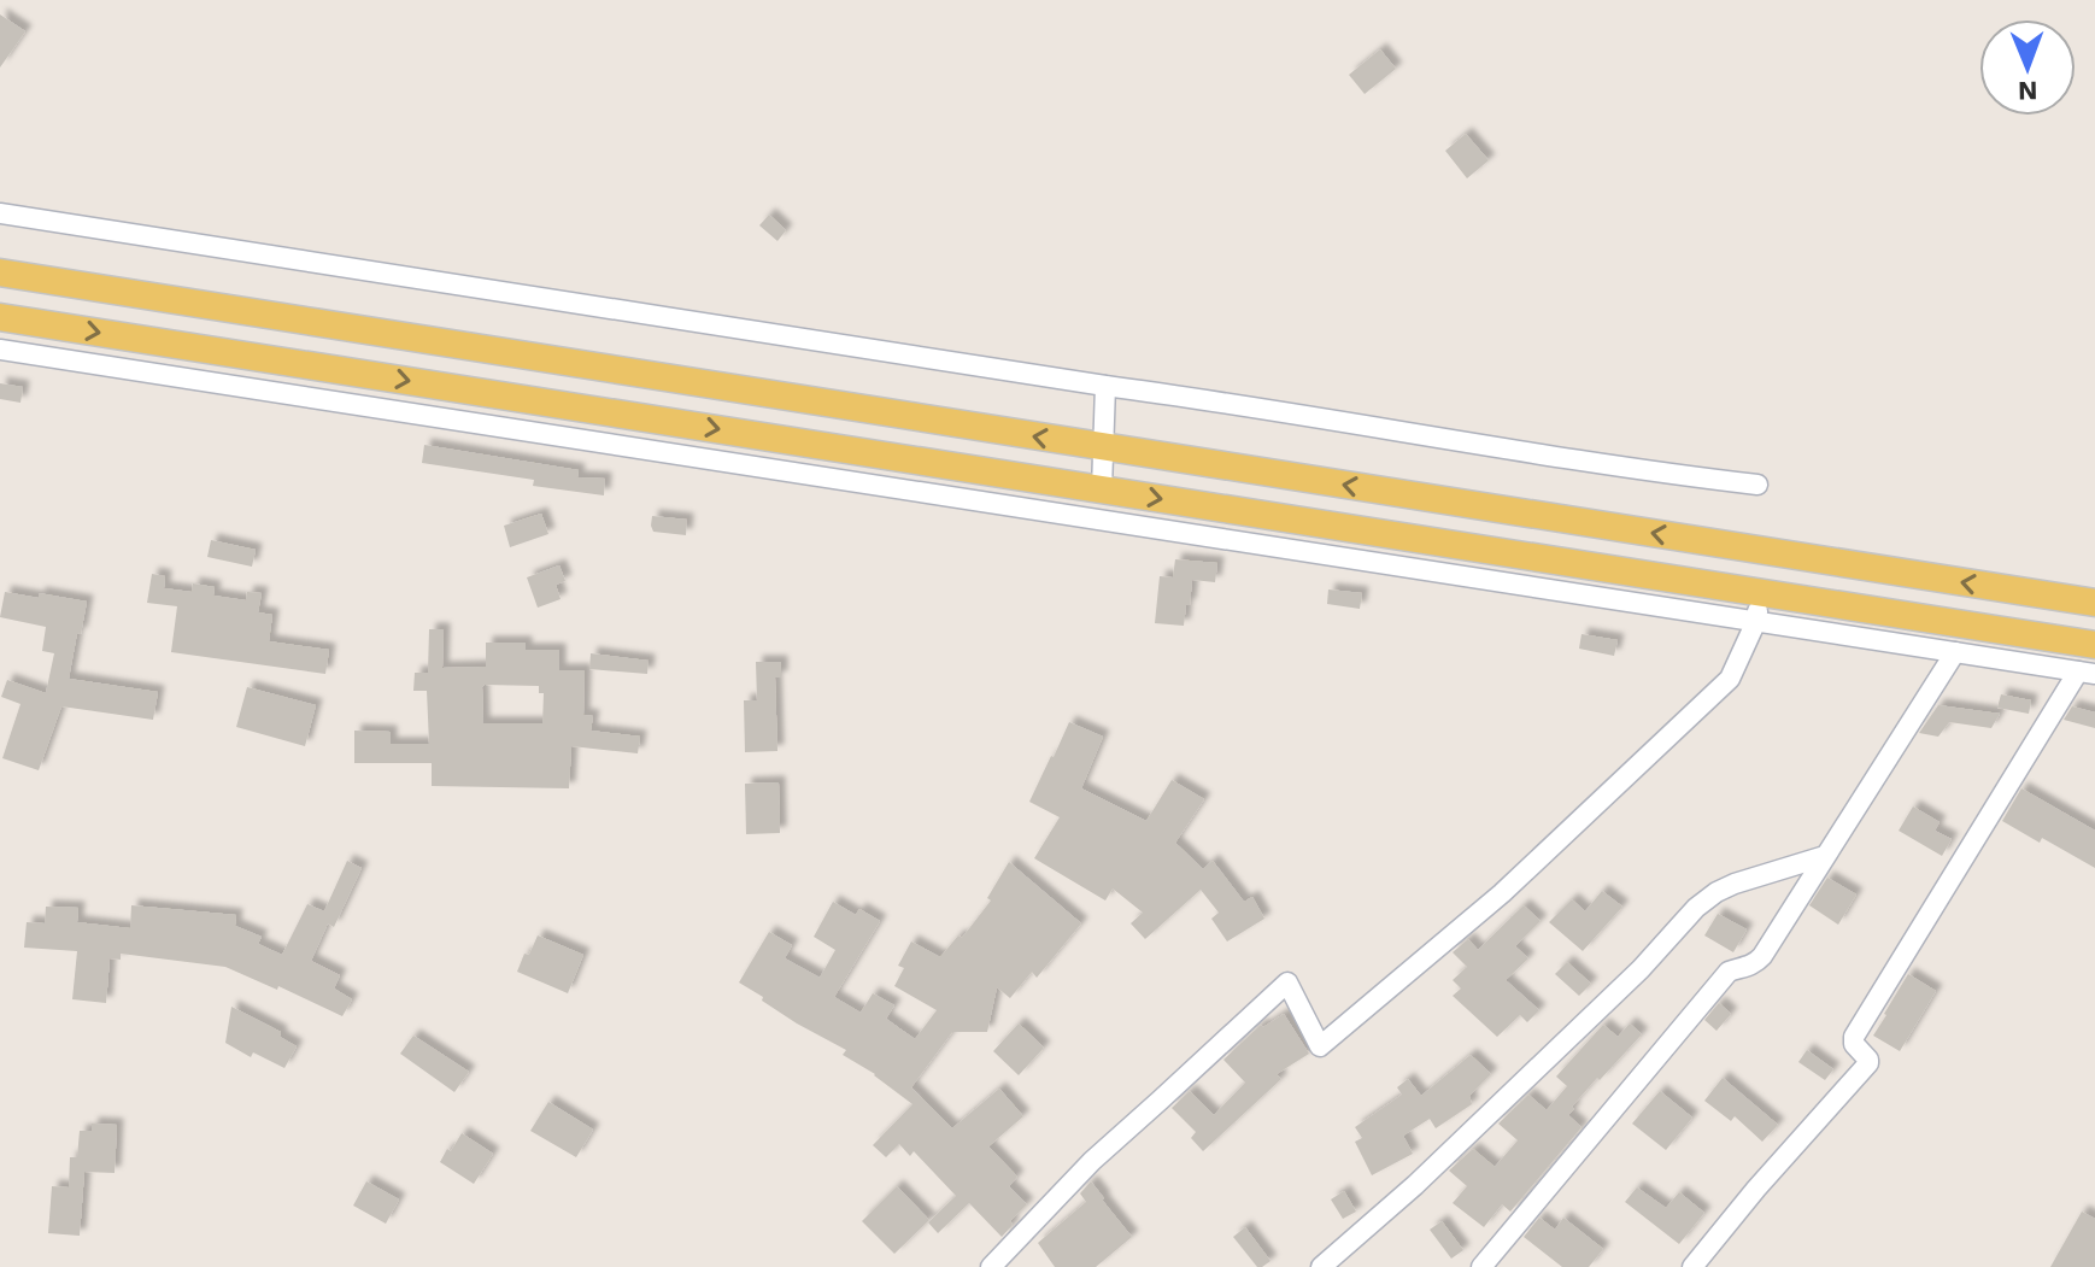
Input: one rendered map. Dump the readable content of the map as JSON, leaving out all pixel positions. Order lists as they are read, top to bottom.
{
  "north": "bottom"
}
